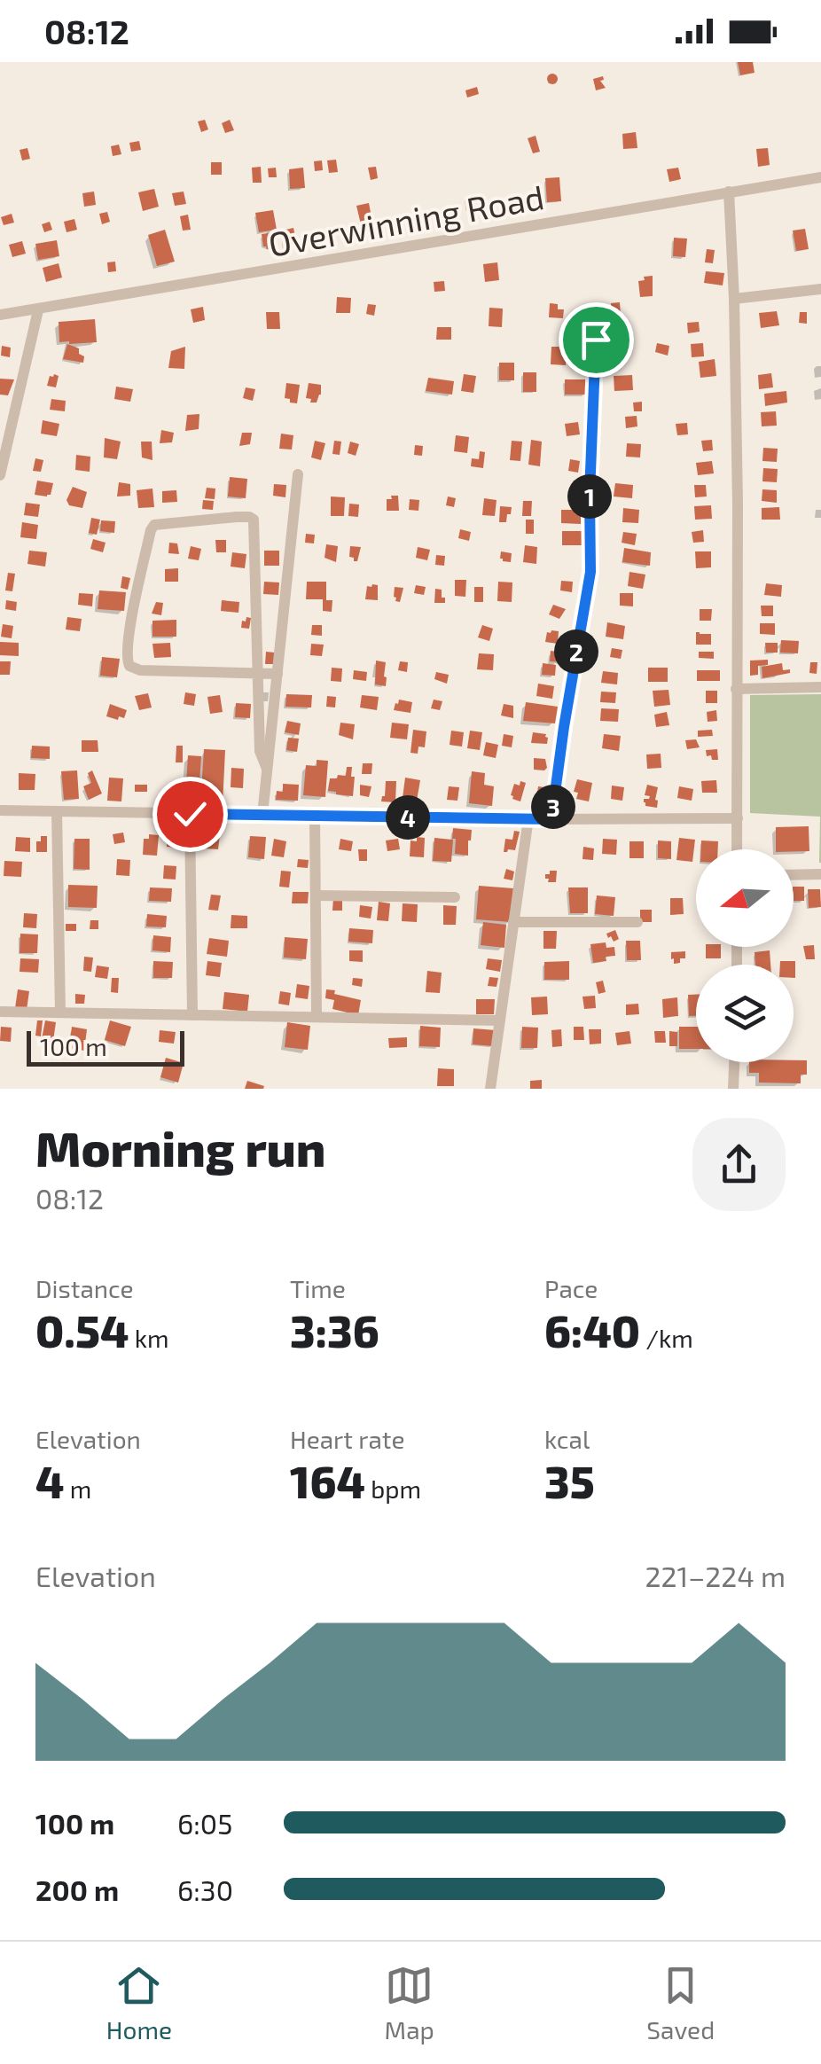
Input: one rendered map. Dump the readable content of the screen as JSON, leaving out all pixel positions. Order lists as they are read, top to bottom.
{
  "streets": {
    "street": ["Overwinning Road"]
  },
  "scale_bar": "100 m",
  "north": "left",
  "page": {
    "status": "08:12",
    "pins": [
      "1",
      "2",
      "3",
      "4"
    ],
    "scale": "100 m",
    "heading": ["Morning run", "08:12"],
    "stats": [
      ["Distance", "0.54 km"],
      ["Time", "3:36"],
      ["Pace", "6:40 /km"],
      ["Elevation", "4 m"],
      ["Heart rate", "164 bpm"],
      ["kcal", "35"]
    ],
    "chart": ["Elevation", "221–224 m"],
    "list": [
      {
        "name": "100 m",
        "note": "6:05"
      },
      {
        "name": "200 m",
        "note": "6:30"
      }
    ],
    "tabs": ["Home", "Map", "Saved"]
  }
}
